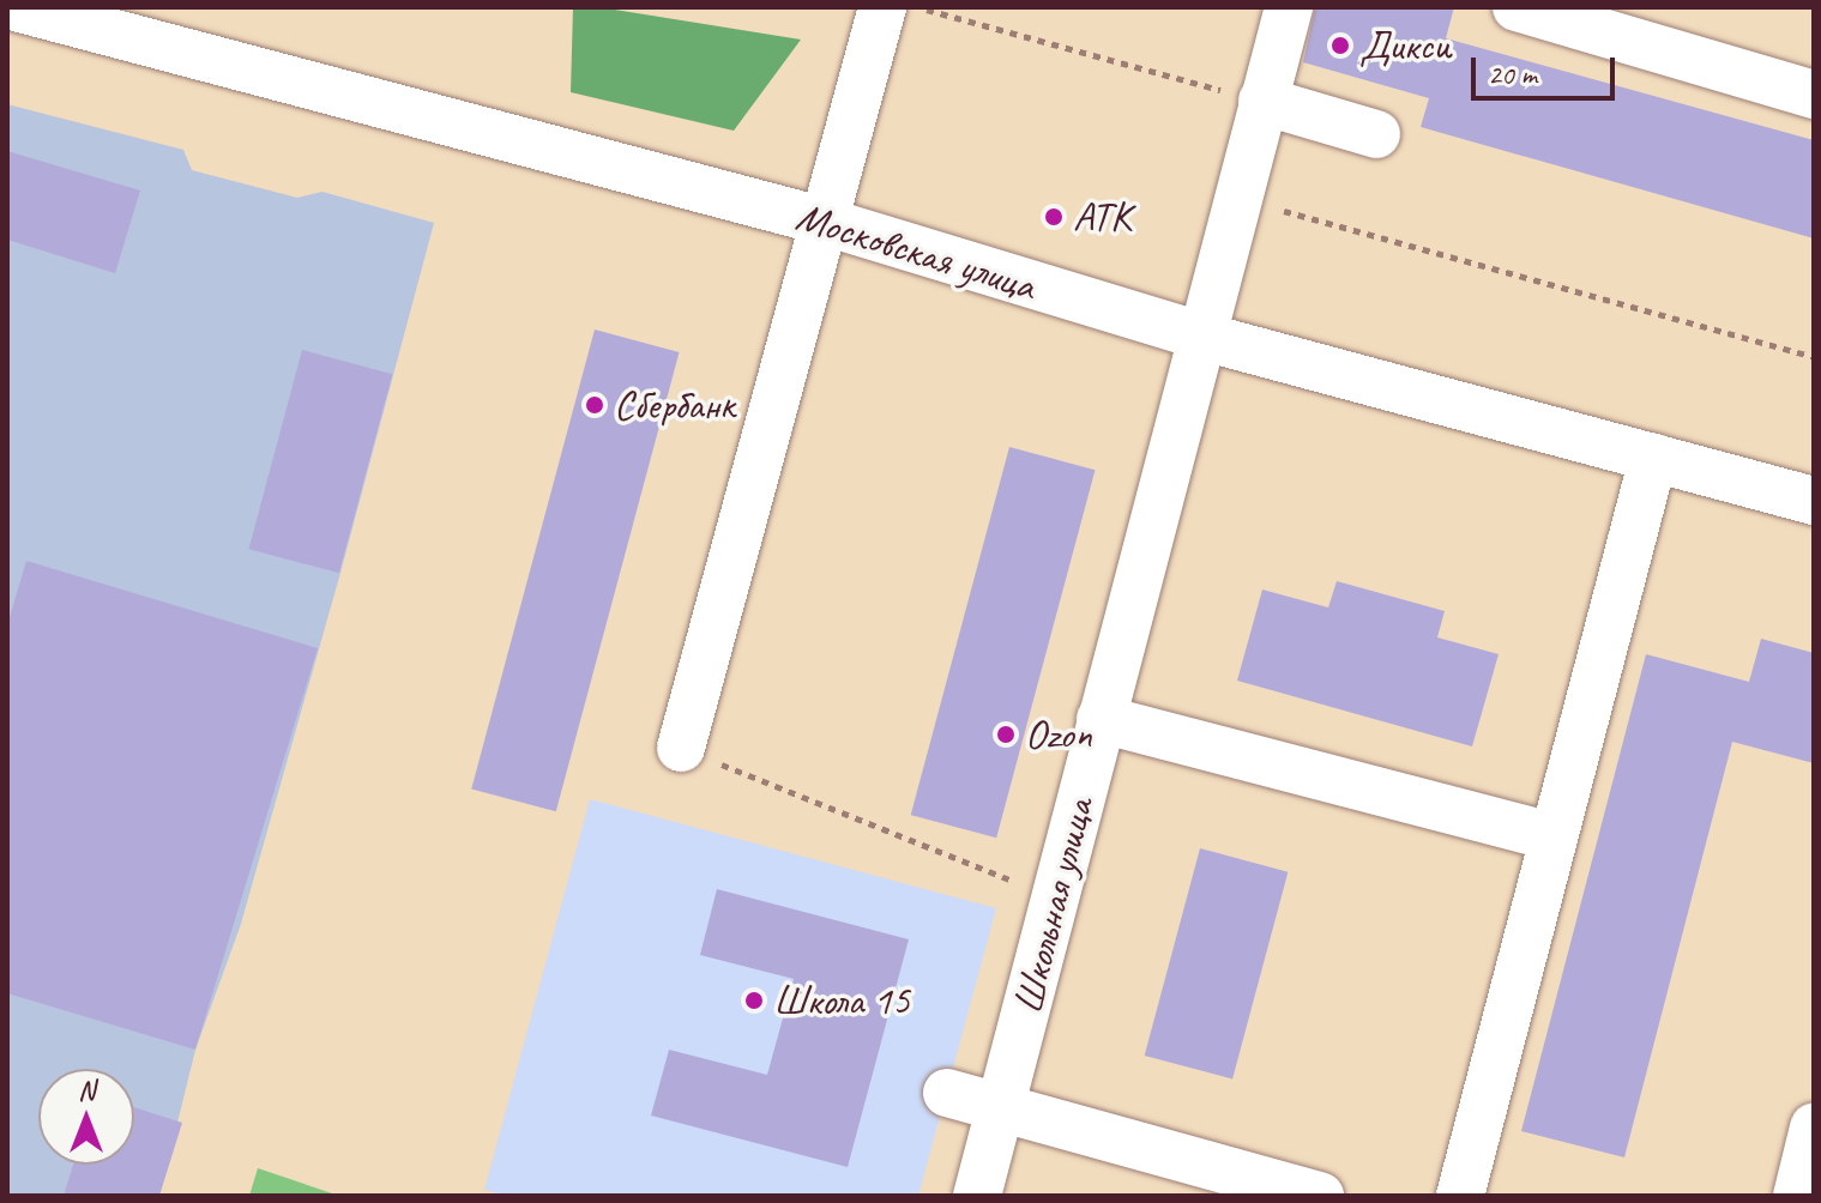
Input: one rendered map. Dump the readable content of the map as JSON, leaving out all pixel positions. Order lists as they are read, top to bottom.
{
  "streets": {
    "street": ["Московская улица", "Школьная улица"]
  },
  "crossings": [
    ["Московская улица", "Школьная улица"]
  ],
  "places": [
    "Дикси",
    "АТК",
    "Сбербанк",
    "Ozon",
    "Школа 15"
  ],
  "scale_bar": "20 m",
  "north": "top"
}
